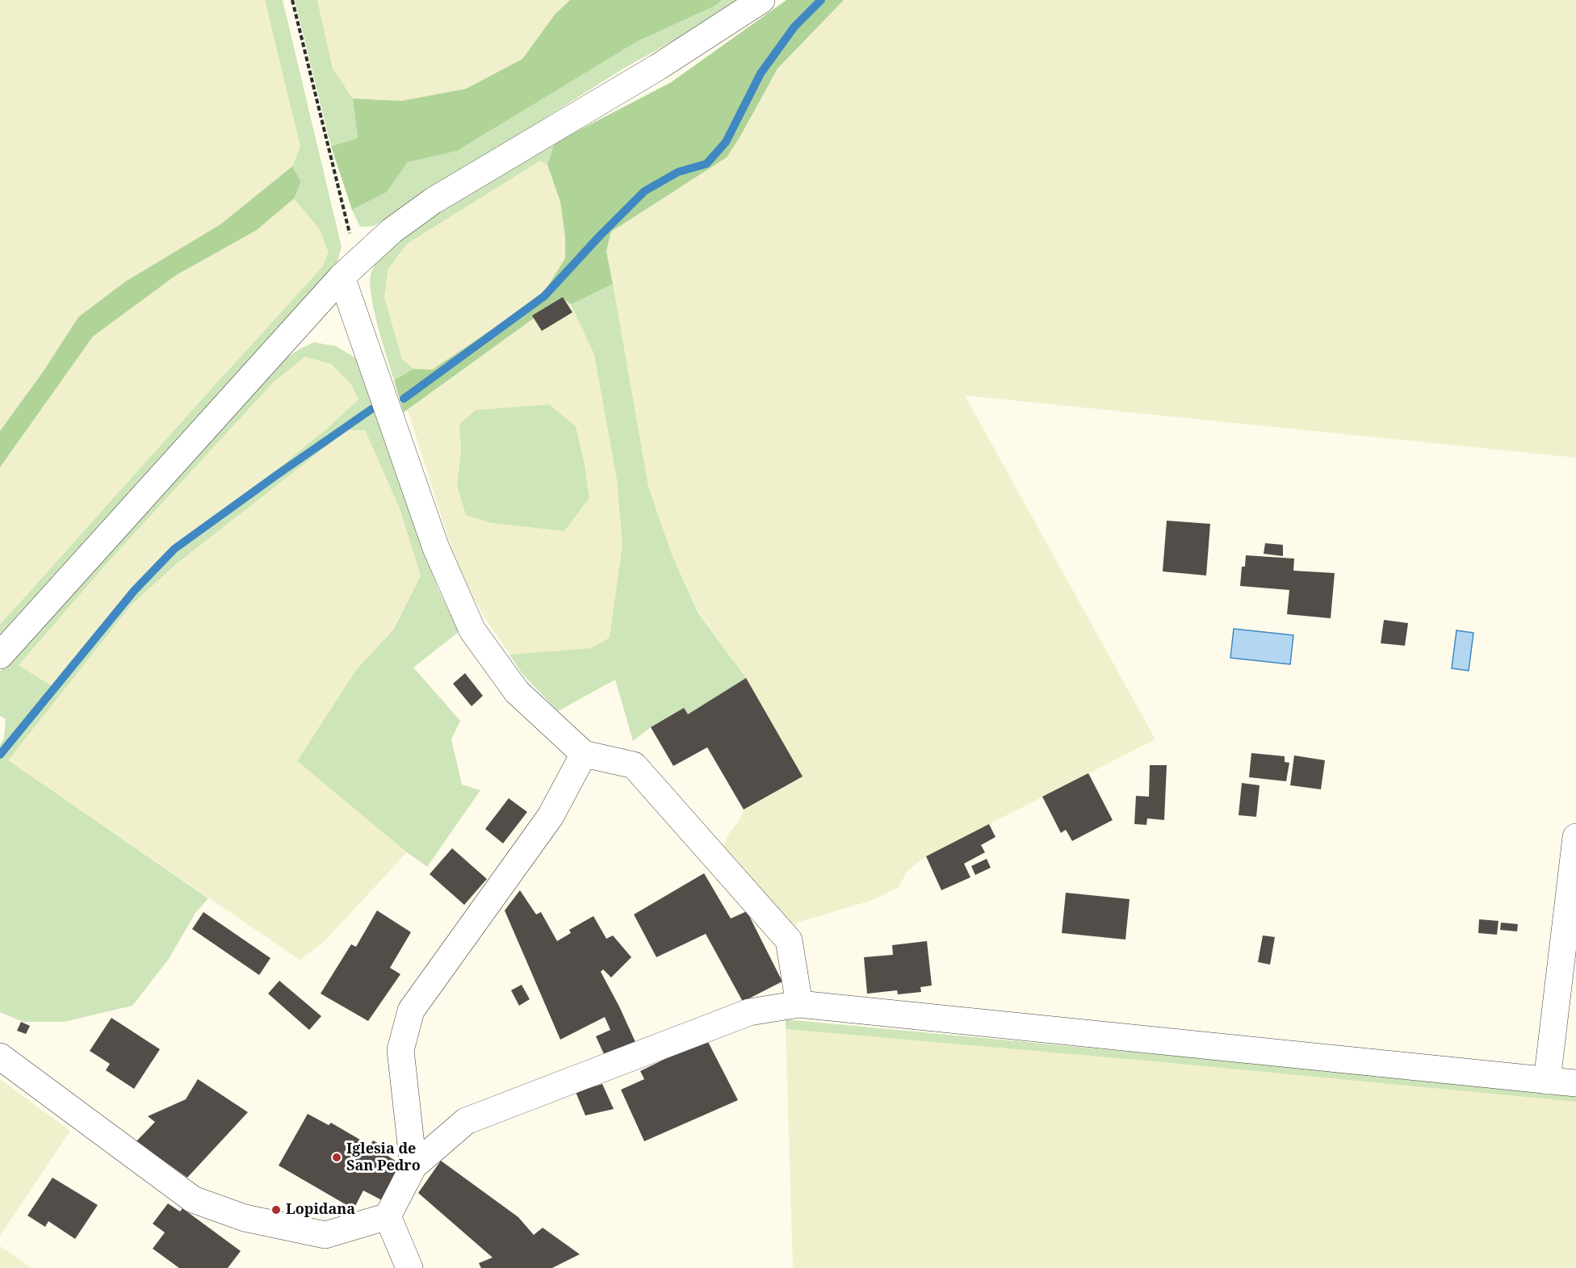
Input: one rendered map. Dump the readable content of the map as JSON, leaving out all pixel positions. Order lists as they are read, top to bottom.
{
  "places": ["Iglesia de San Pedro", "Lopidana"]
}
